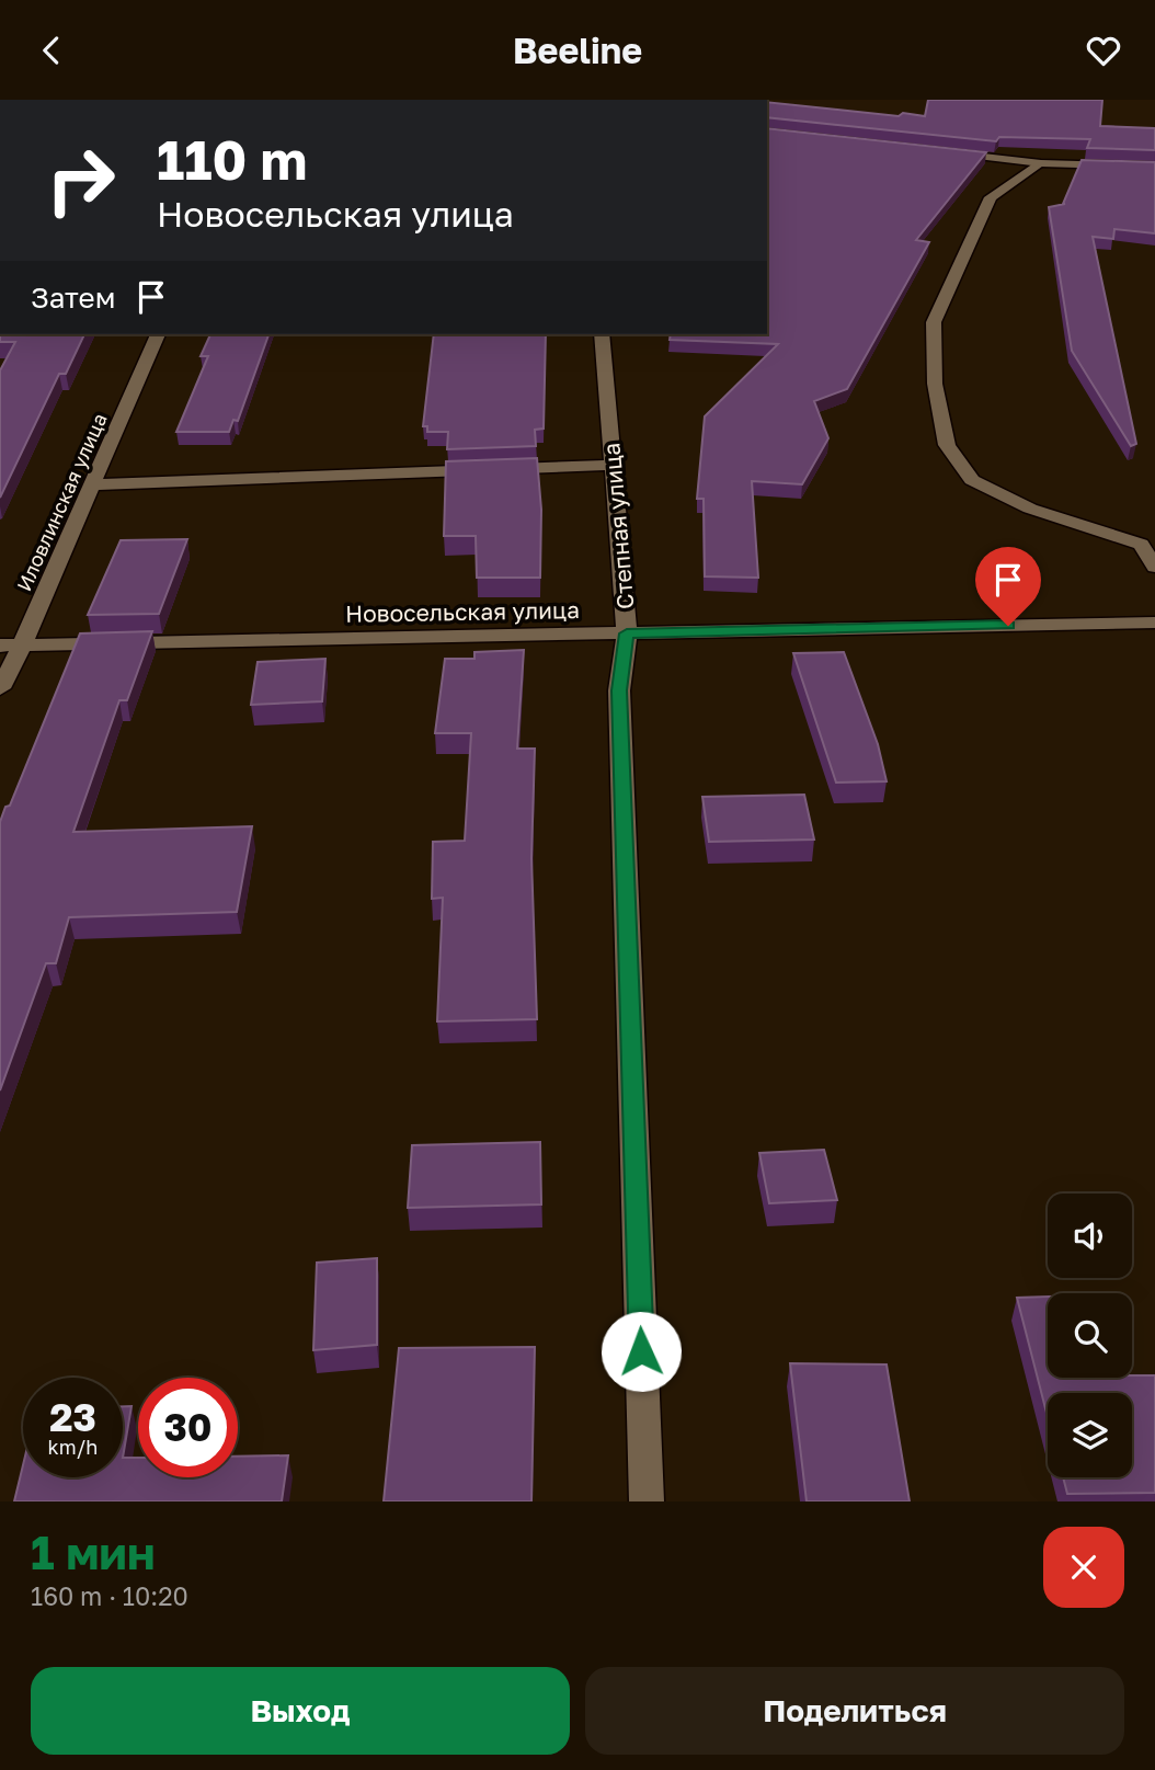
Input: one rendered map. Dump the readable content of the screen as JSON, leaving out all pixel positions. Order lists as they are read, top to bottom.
{
  "streets": {
    "street": ["Иловлинская улица", "Степная улица", "Новосельская улица"]
  },
  "crossings": [
    ["Иловлинская улица", "Новосельская улица"],
    ["Степная улица", "Новосельская улица"]
  ],
  "page": {
    "header": "Beeline",
    "turn": ["110 m", "Новосельская улица"],
    "then": "Затем",
    "speed": "23 km/h",
    "limit": "30",
    "heading": ["1 мин", "160 m · 10:20"],
    "buttons": ["Выход", "Поделиться"]
  }
}
